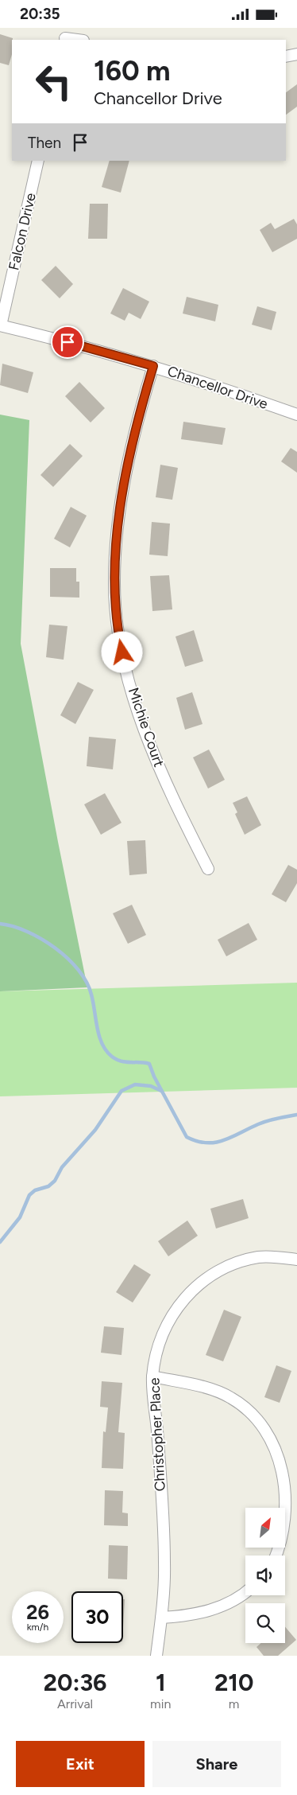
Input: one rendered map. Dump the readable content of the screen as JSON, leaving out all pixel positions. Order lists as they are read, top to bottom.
{
  "streets": {
    "street": [
      "Falcon Drive",
      "Chancellor Drive",
      "Michie Court",
      "Christopher Place"
    ]
  },
  "crossings": [
    ["Falcon Drive", "Chancellor Drive"],
    ["Chancellor Drive", "Michie Court"]
  ],
  "north": "top right",
  "page": {
    "status": "20:35",
    "turn": ["160 m", "Chancellor Drive"],
    "then": "Then",
    "speed": "26 km/h",
    "limit": "30",
    "eta": [
      "20:36",
      "Arrival",
      "1",
      "min",
      "210",
      "m"
    ],
    "buttons": ["Exit", "Share"]
  }
}
